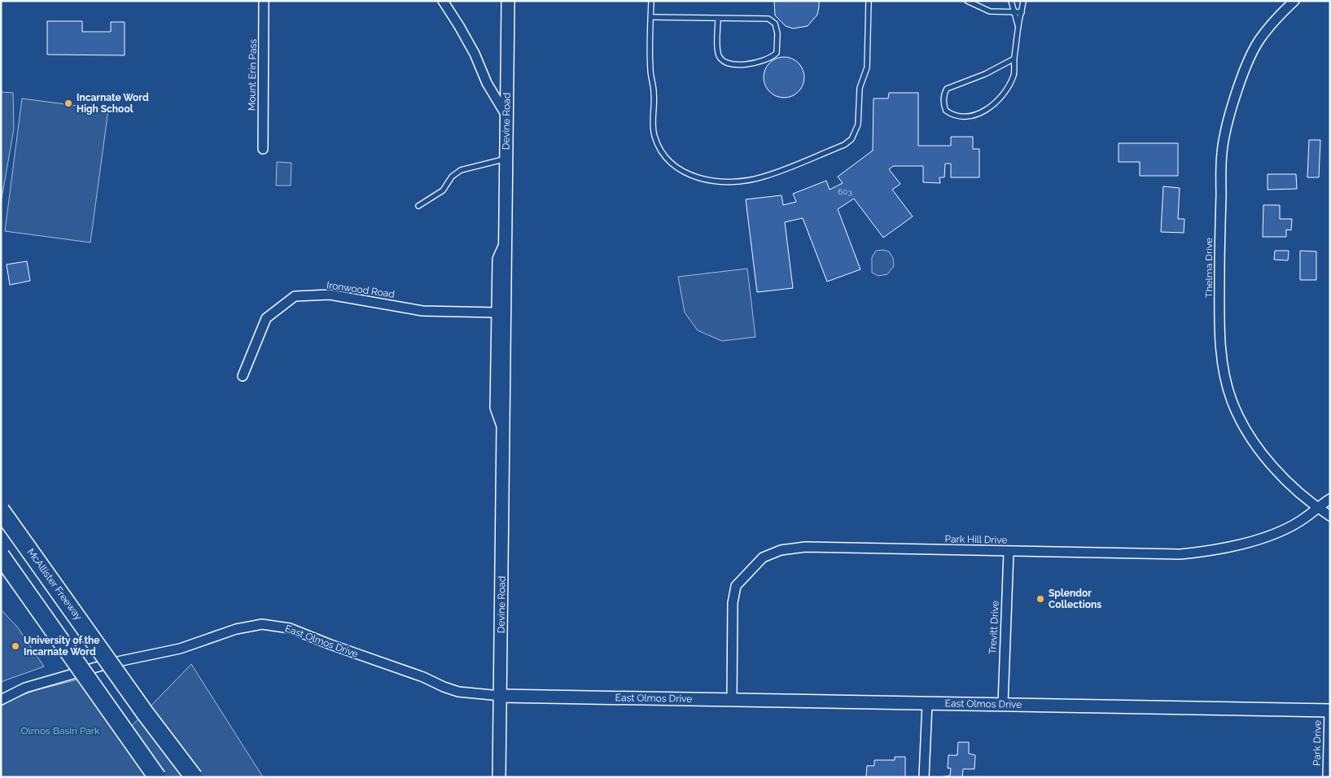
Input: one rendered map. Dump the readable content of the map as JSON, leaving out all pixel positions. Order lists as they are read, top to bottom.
{
  "streets": {
    "highway": ["McAllister Freeway"],
    "street": [
      "Mount Erin Pass",
      "Devine Road",
      "Thelma Drive",
      "Ironwood Road",
      "Park Hill Drive",
      "Trevitt Drive",
      "East Olmos Drive",
      "Park Drive"
    ]
  },
  "crossings": [
    ["Devine Road", "Ironwood Road"],
    ["Devine Road", "East Olmos Drive"],
    ["Thelma Drive", "Park Hill Drive"],
    ["Park Hill Drive", "Trevitt Drive"],
    ["Park Hill Drive", "East Olmos Drive"],
    ["Trevitt Drive", "East Olmos Drive"],
    ["East Olmos Drive", "Park Drive"]
  ],
  "parks": ["Olmos Basin Park"],
  "places": ["Incarnate Word High School", "Splendor Collections", "University of the Incarnate Word"],
  "house_numbers": ["603"]
}
